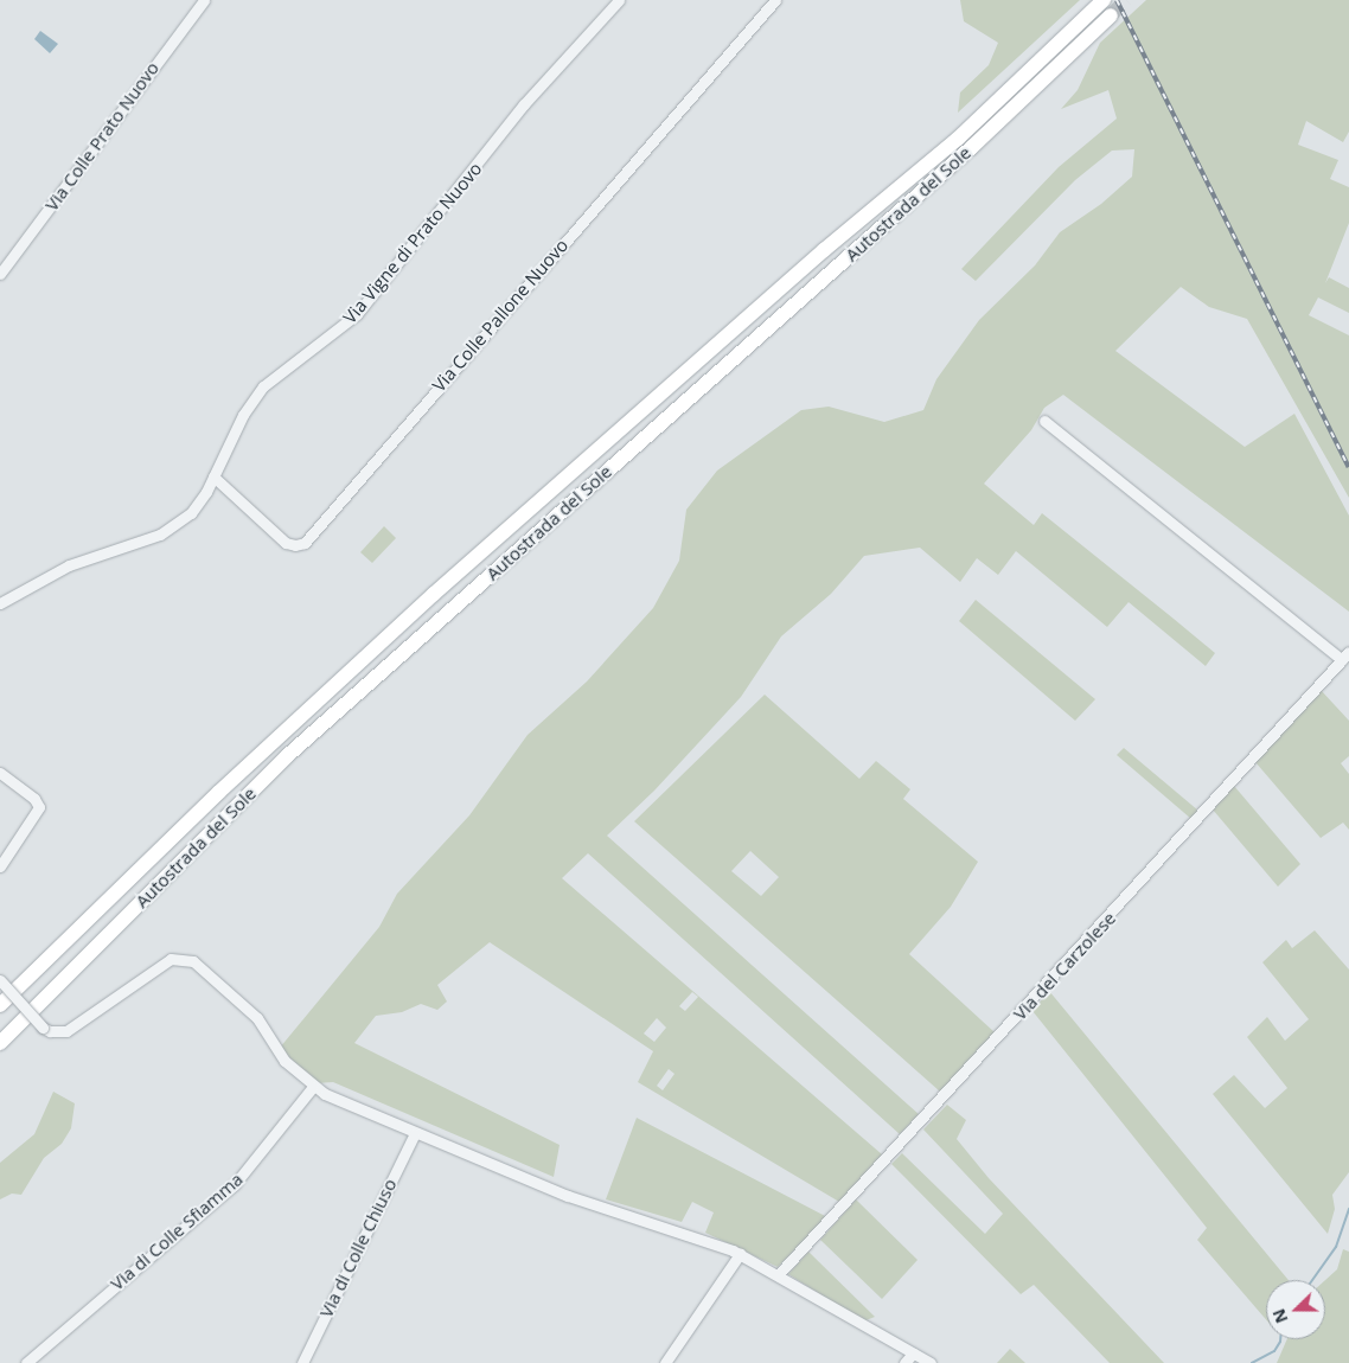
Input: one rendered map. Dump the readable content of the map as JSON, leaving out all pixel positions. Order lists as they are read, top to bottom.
{
  "streets": {
    "highway": ["Autostrada del Sole"],
    "street": [
      "Via Colle Prato Nuovo",
      "Via Vigne di Prato Nuovo",
      "Via Colle Pallone Nuovo",
      "Via del Carzolese",
      "Via di Colle Sfiamma",
      "Via di Colle Chiuso"
    ]
  },
  "crossings": [
    ["Via Vigne di Prato Nuovo", "Via Colle Pallone Nuovo"]
  ],
  "north": "left"
}
